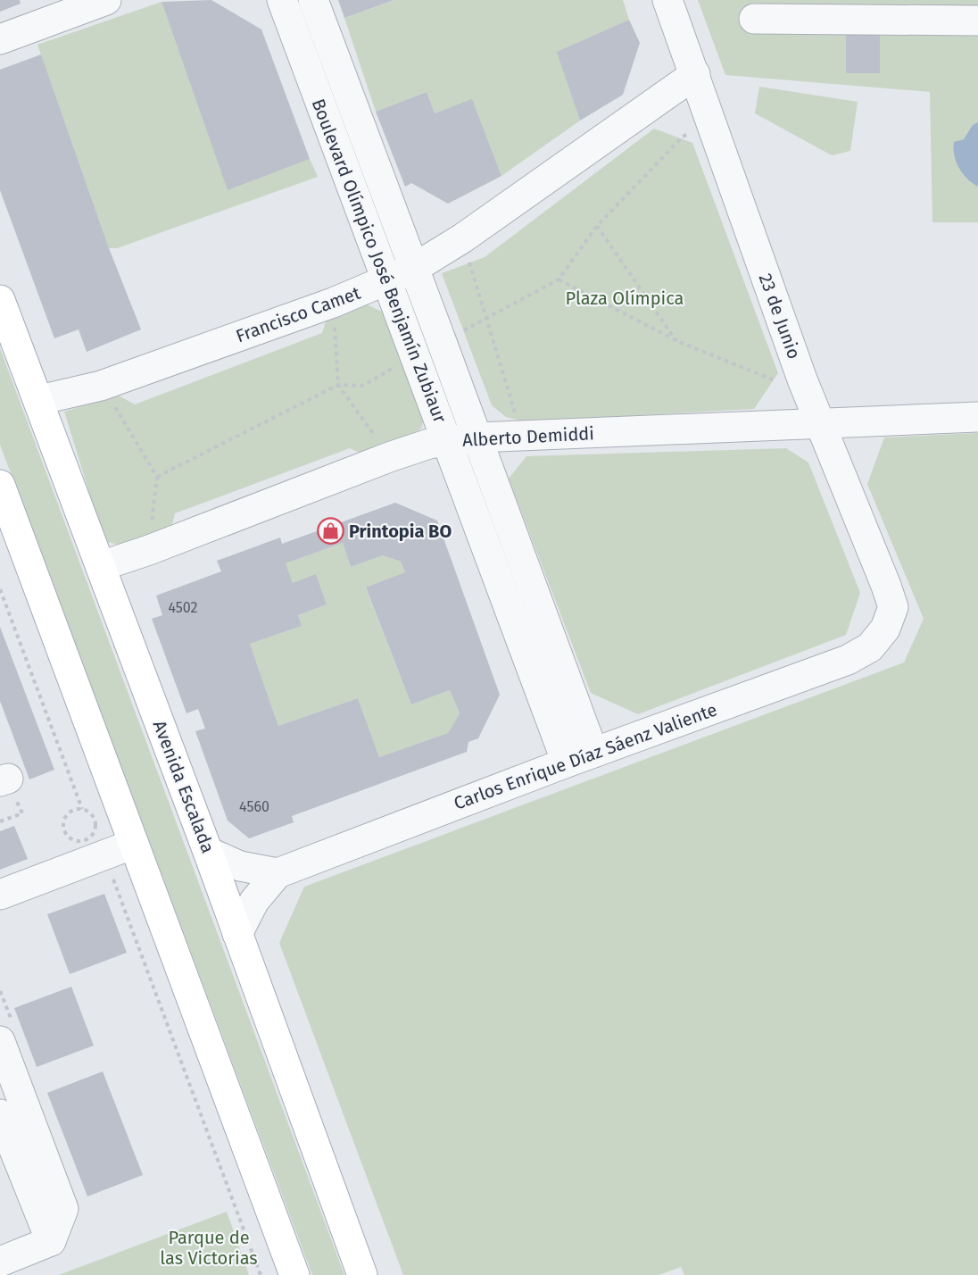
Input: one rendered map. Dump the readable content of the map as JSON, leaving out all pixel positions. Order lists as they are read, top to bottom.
{
  "streets": {
    "main road": ["Avenida Escalada"],
    "street": [
      "Boulevard Olímpico José Benjamín Zubiaur",
      "Francisco Camet",
      "23 de Junio",
      "Alberto Demiddi",
      "Carlos Enrique Díaz Sáenz Valiente"
    ]
  },
  "crossings": [
    ["Boulevard Olímpico José Benjamín Zubiaur", "Francisco Camet"],
    ["Boulevard Olímpico José Benjamín Zubiaur", "Alberto Demiddi"],
    ["Boulevard Olímpico José Benjamín Zubiaur", "Carlos Enrique Díaz Sáenz Valiente"],
    ["Francisco Camet", "23 de Junio"],
    ["Francisco Camet", "Avenida Escalada"],
    ["23 de Junio", "Alberto Demiddi"],
    ["23 de Junio", "Carlos Enrique Díaz Sáenz Valiente"],
    ["Alberto Demiddi", "Avenida Escalada"],
    ["Carlos Enrique Díaz Sáenz Valiente", "Avenida Escalada"]
  ],
  "parks": ["Plaza Olímpica", "Parque de las Victorias"],
  "places": {
    "shop": ["Printopia BO"]
  },
  "house_numbers": ["4502", "4560"]
}
